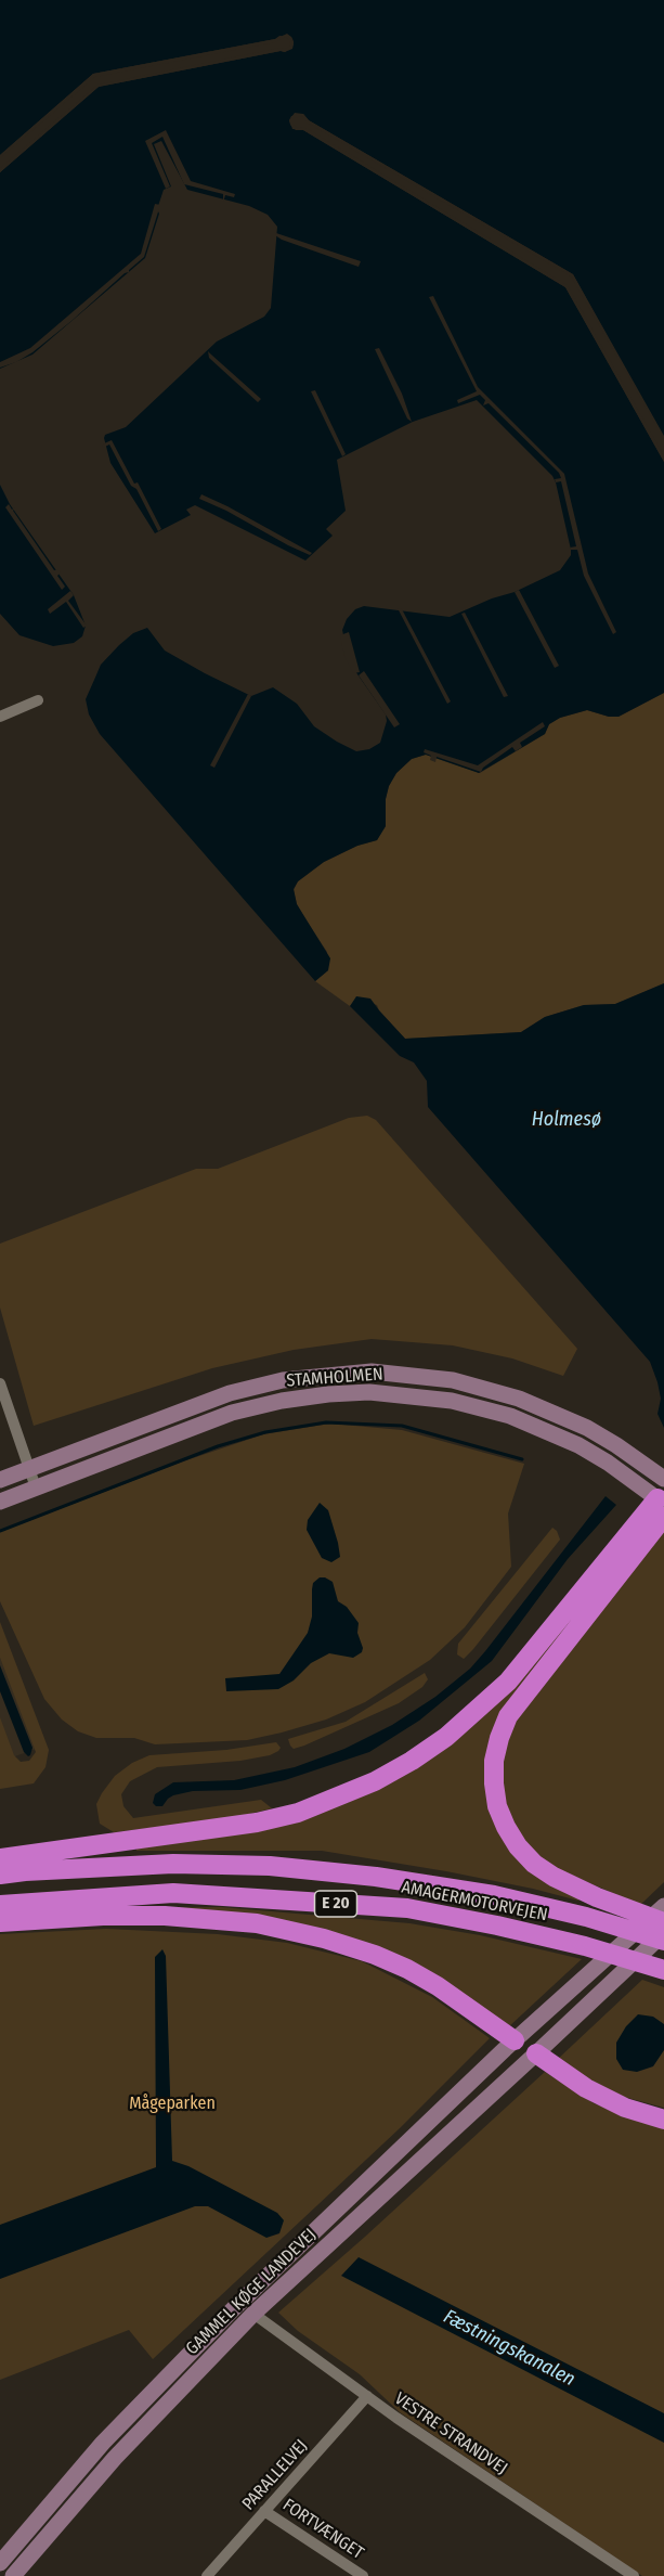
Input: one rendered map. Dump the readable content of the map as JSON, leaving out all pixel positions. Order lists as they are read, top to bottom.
{
  "streets": {
    "highway": ["AMAGERMOTORVEJEN", "E 20"],
    "main road": ["STAMHOLMEN", "GAMMEL KØGE LANDEVEJ"],
    "street": ["VESTRE STRANDVEJ", "PARALLELVEJ", "FORTVÆNGET"]
  },
  "crossings": [
    ["GAMMEL KØGE LANDEVEJ", "VESTRE STRANDVEJ"],
    ["VESTRE STRANDVEJ", "PARALLELVEJ"],
    ["PARALLELVEJ", "FORTVÆNGET"]
  ],
  "water": ["Holmesø", "Fæstningskanalen"],
  "parks": ["Mågeparken"]
}
